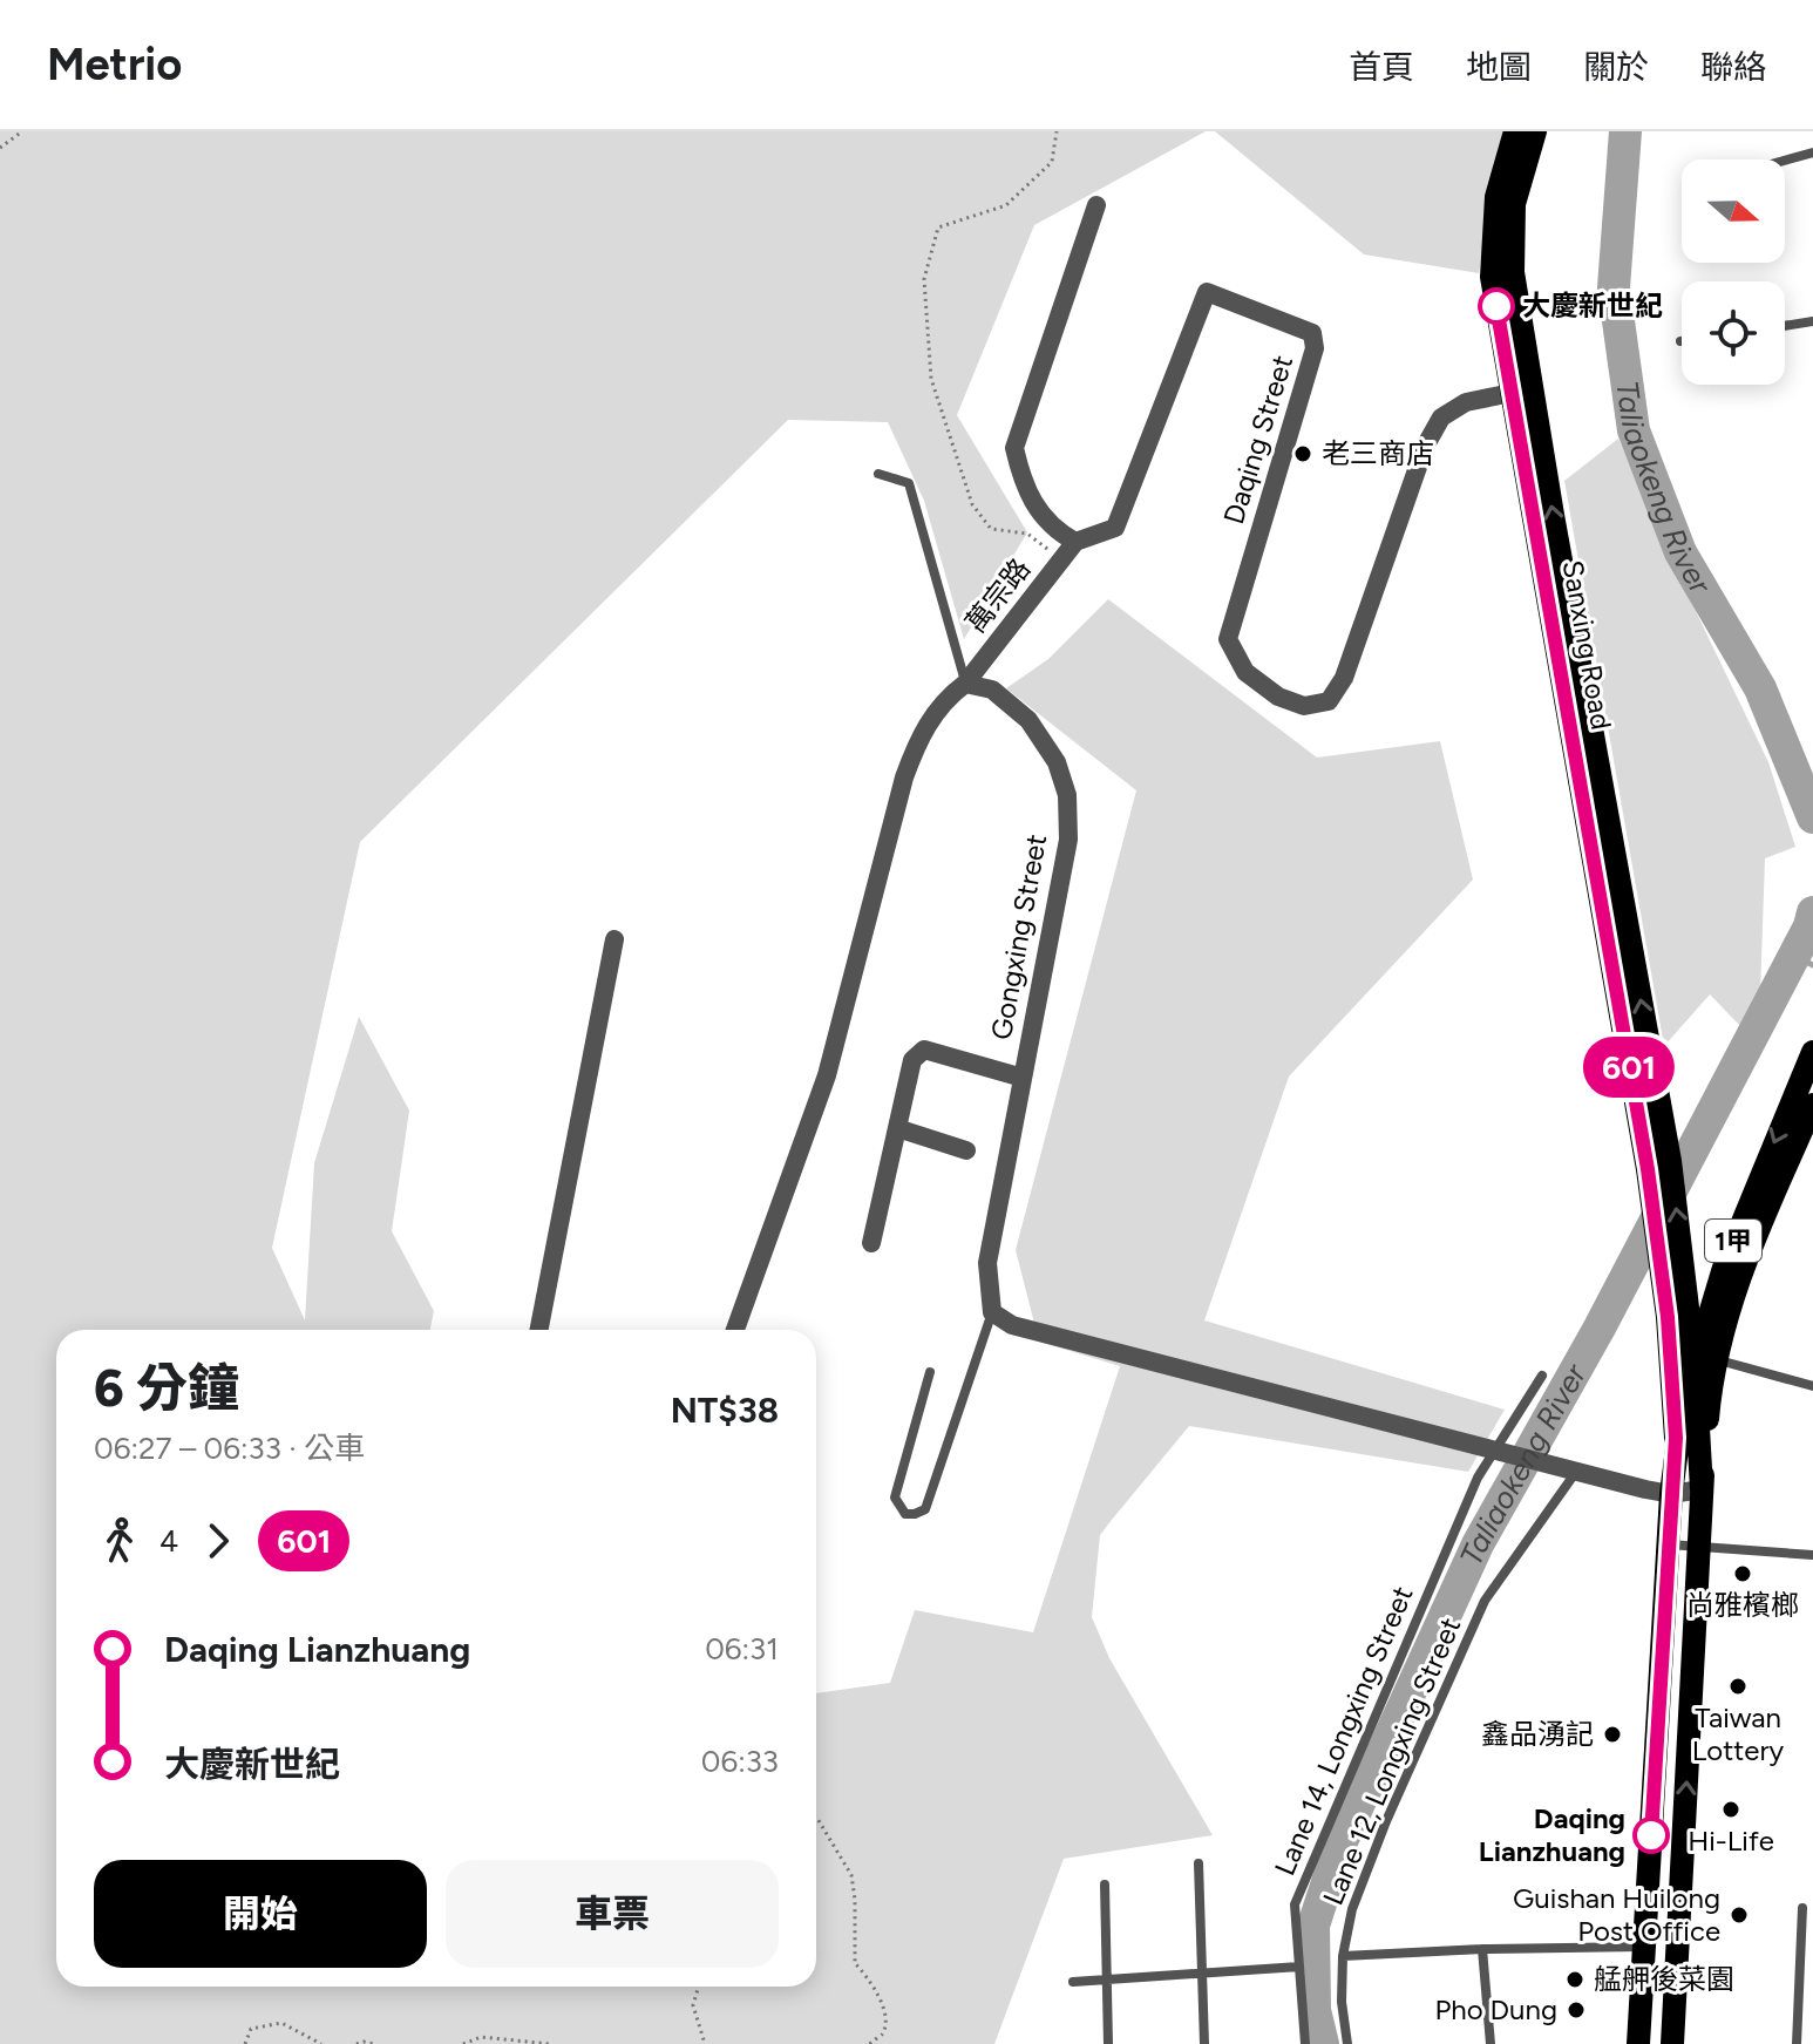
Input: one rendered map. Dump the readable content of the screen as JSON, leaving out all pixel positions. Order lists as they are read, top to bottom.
{
  "streets": {
    "main road": ["Sanxing Road", "1甲"],
    "street": ["Daqing Street", "萬宗路", "Gongxing Street"],
    "lane": ["Lane 14, Longxing Street", "Lane 12, Longxing Street"]
  },
  "crossings": [
    ["Daqing Street", "萬宗路"],
    ["Daqing Street", "Sanxing Road"],
    ["萬宗路", "Gongxing Street"]
  ],
  "water": ["Taliaokeng River"],
  "places": [
    "大慶新世紀",
    "老三商店",
    "尚雅檳榔",
    "Taiwan Lottery",
    "鑫品湧記",
    "Hi-Life",
    "Daqing Lianzhuang",
    "Guishan Huilong Post Office",
    "艋舺後菜園",
    "Pho Dung"
  ],
  "lines": ["bus line 601"],
  "north": "right",
  "page": {
    "header": "Metrio",
    "nav": [
      "首頁",
      "地圖",
      "關於",
      "聯絡"
    ],
    "on_map": "601",
    "heading": ["6 分鐘", "06:27 – 06:33 · 公車", "NT$38"],
    "legs": ["4", "601"],
    "list": [
      {
        "name": "Daqing Lianzhuang",
        "value": "06:31"
      },
      {
        "name": "大慶新世紀",
        "value": "06:33"
      }
    ],
    "buttons": ["開始", "車票"]
  }
}
